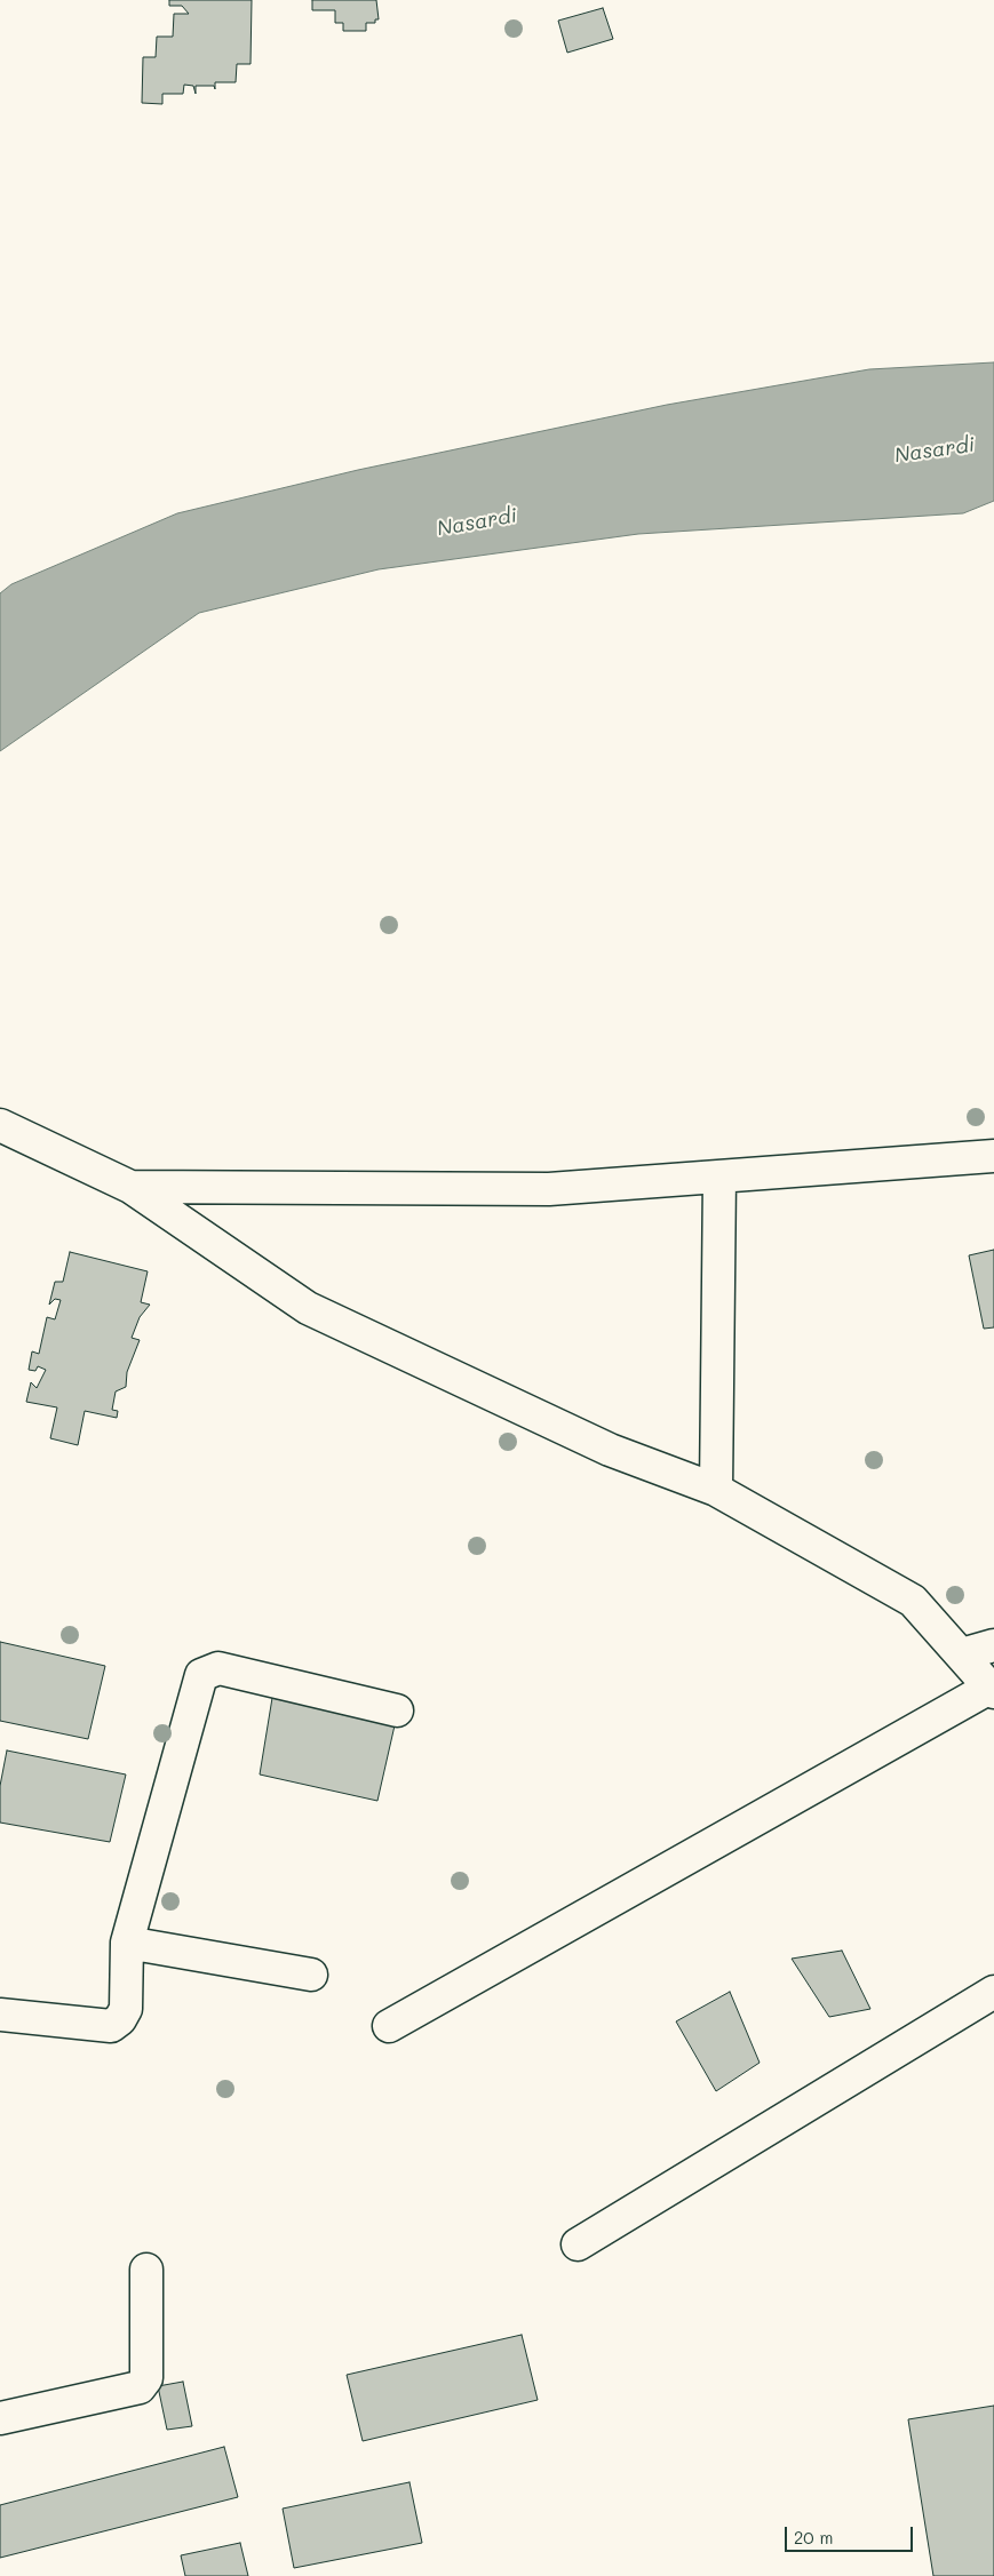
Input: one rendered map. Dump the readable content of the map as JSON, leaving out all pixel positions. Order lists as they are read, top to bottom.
{
  "water": ["Nasardi"],
  "scale_bar": "20 m"
}
